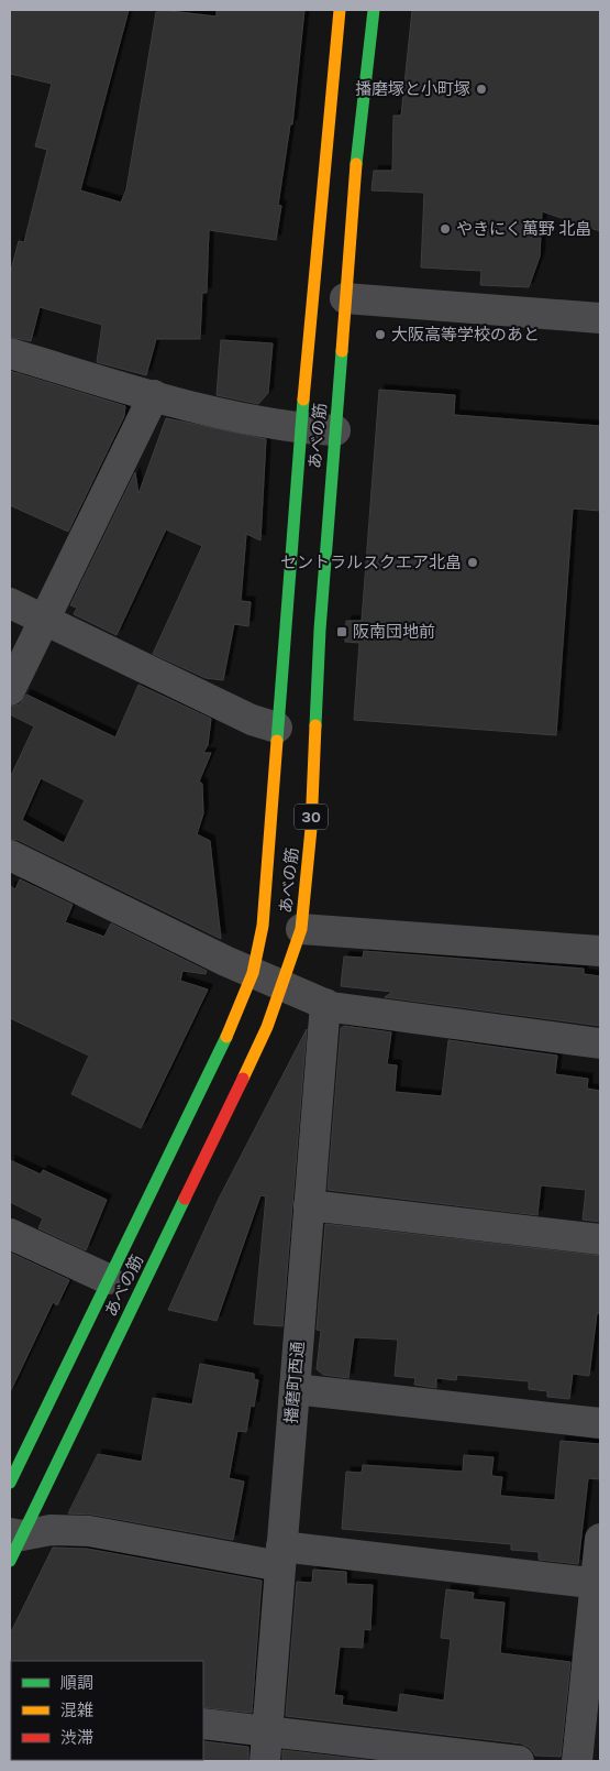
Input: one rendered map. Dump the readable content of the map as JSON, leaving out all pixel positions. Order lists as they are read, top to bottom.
{
  "streets": {
    "main road": ["あべの筋", "30"],
    "street": ["播磨町西通"]
  },
  "places": {
    "other": [
      "播磨塚と小町塚",
      "やきにく萬野 北畠",
      "大阪高等学校のあと",
      "セントラルスクエア北畠"
    ],
    "transit": ["阪南団地前"]
  },
  "legend": ["順調", "混雑", "渋滞"]
}
